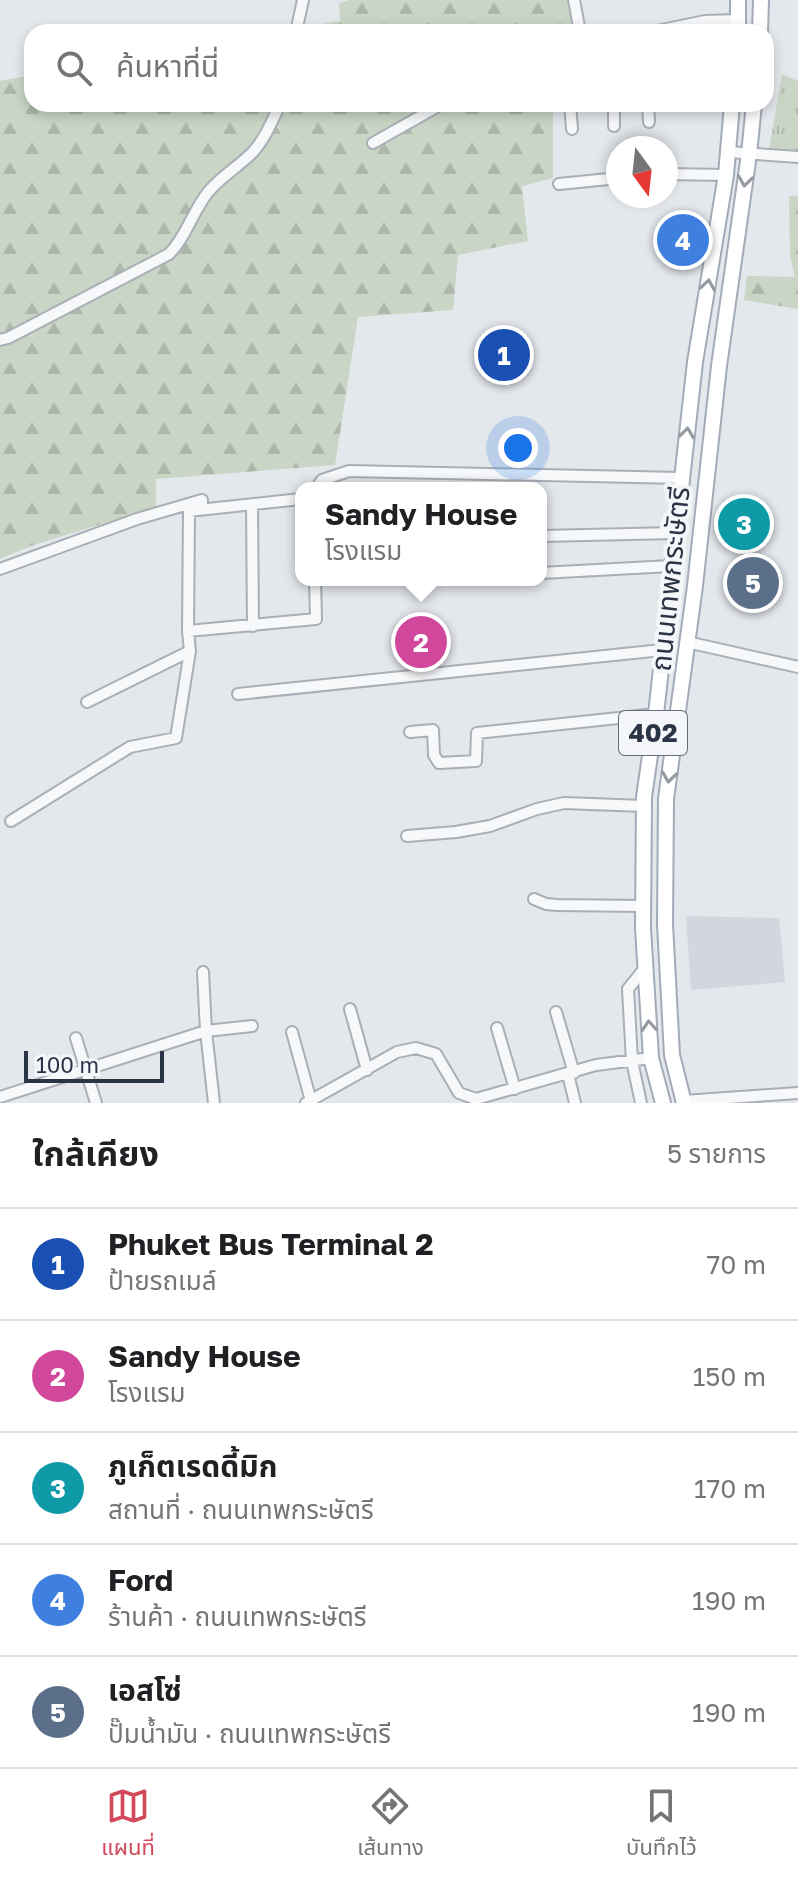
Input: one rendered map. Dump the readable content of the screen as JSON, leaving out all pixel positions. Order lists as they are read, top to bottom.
{
  "streets": {
    "main road": ["ถนนเทพกระษัตรี", "402"]
  },
  "scale_bar": "100 m",
  "north": "bottom",
  "page": {
    "search": "ค้นหาที่นี่",
    "pins": [
      "4",
      "1",
      "3",
      "5",
      "2"
    ],
    "popup": ["Sandy House", "โรงแรม"],
    "scale": "100 m",
    "heading": ["ใกล้เคียง", "5 รายการ"],
    "list": [
      {
        "mark": "1",
        "name": "Phuket Bus Terminal 2",
        "note": "ป้ายรถเมล์",
        "value": "70 m"
      },
      {
        "mark": "2",
        "name": "Sandy House",
        "note": "โรงแรม",
        "value": "150 m"
      },
      {
        "mark": "3",
        "name": "ภูเก็ตเรดดี้มิก",
        "note": "สถานที่ · ถนนเทพกระษัตรี",
        "value": "170 m"
      },
      {
        "mark": "4",
        "name": "Ford",
        "note": "ร้านค้า · ถนนเทพกระษัตรี",
        "value": "190 m"
      },
      {
        "mark": "5",
        "name": "เอสโซ่",
        "note": "ปั๊มน้ำมัน · ถนนเทพกระษัตรี",
        "value": "190 m"
      }
    ],
    "nav": ["แผนที่", "เส้นทาง", "บันทึกไว้"]
  }
}
